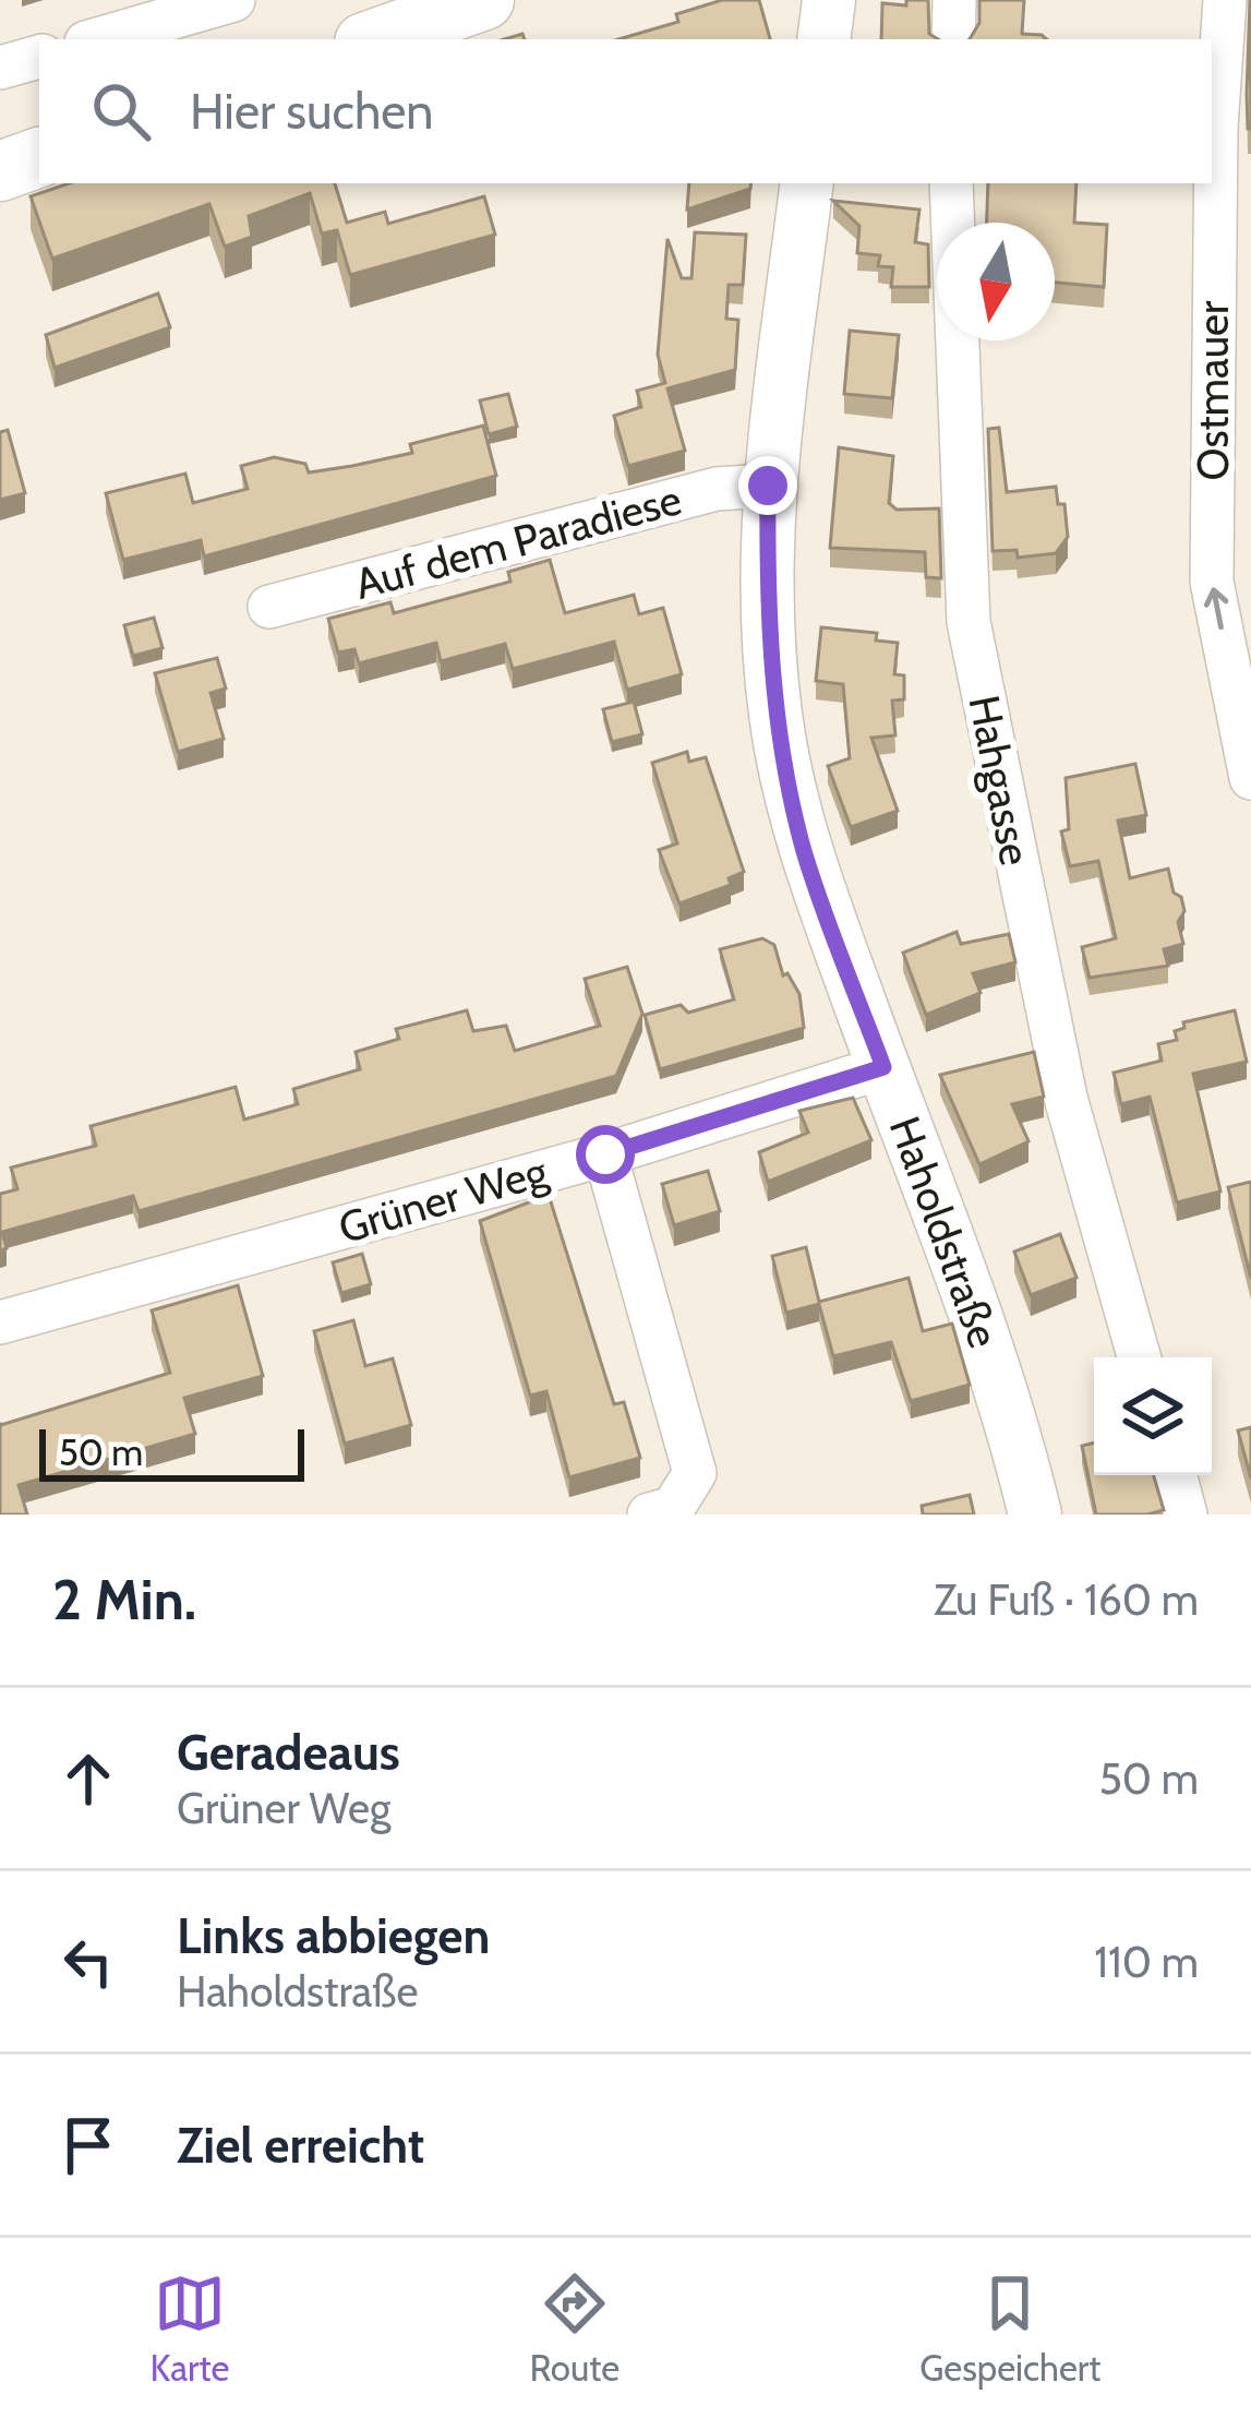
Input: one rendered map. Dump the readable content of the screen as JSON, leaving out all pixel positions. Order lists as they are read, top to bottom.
{
  "streets": {
    "street": [
      "Ostmauer",
      "Auf dem Paradiese",
      "Hahgasse",
      "Grüner Weg",
      "Haholdstraße"
    ]
  },
  "crossings": [
    ["Auf dem Paradiese", "Haholdstraße"],
    ["Grüner Weg", "Haholdstraße"]
  ],
  "one_way": ["Ostmauer"],
  "scale_bar": "50 m",
  "north": "bottom",
  "page": {
    "search": "Hier suchen",
    "scale": "50 m",
    "heading": ["2 Min.", "Zu Fuß · 160 m"],
    "list": [
      ["Geradeaus", "Grüner Weg", "50 m"],
      ["Links abbiegen", "Haholdstraße", "110 m"],
      "Ziel erreicht"
    ],
    "nav": ["Karte", "Route", "Gespeichert"]
  }
}
